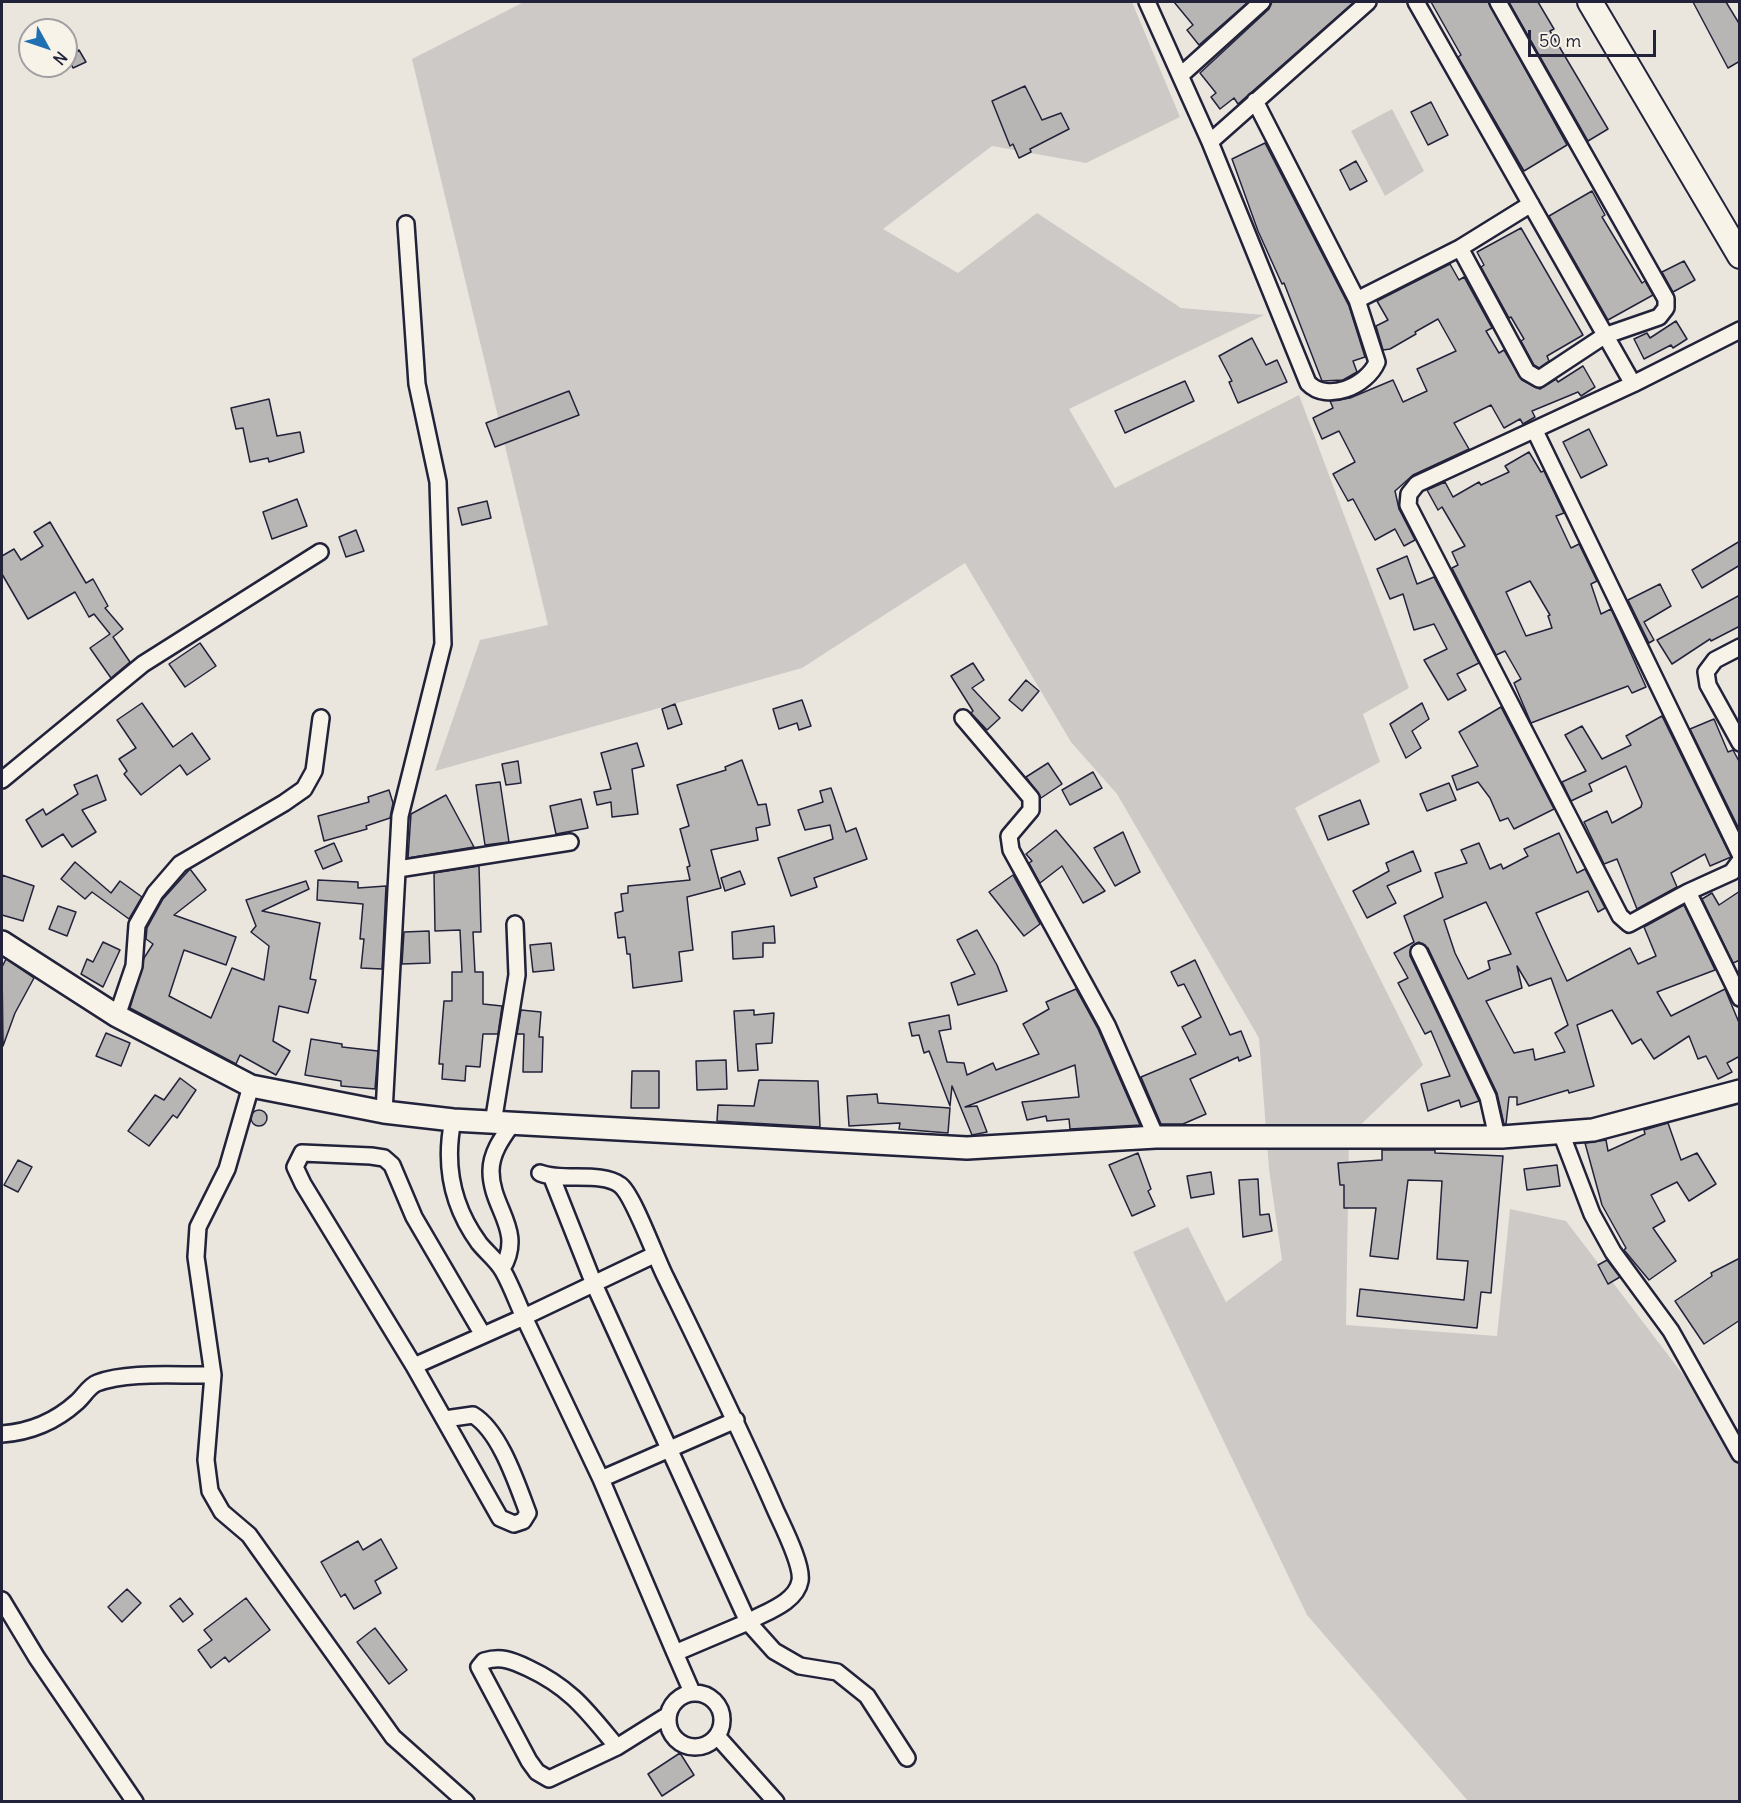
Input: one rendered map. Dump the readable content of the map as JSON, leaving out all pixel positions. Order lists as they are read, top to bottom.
{
  "scale_bar": "50 m",
  "north": "bottom right"
}
